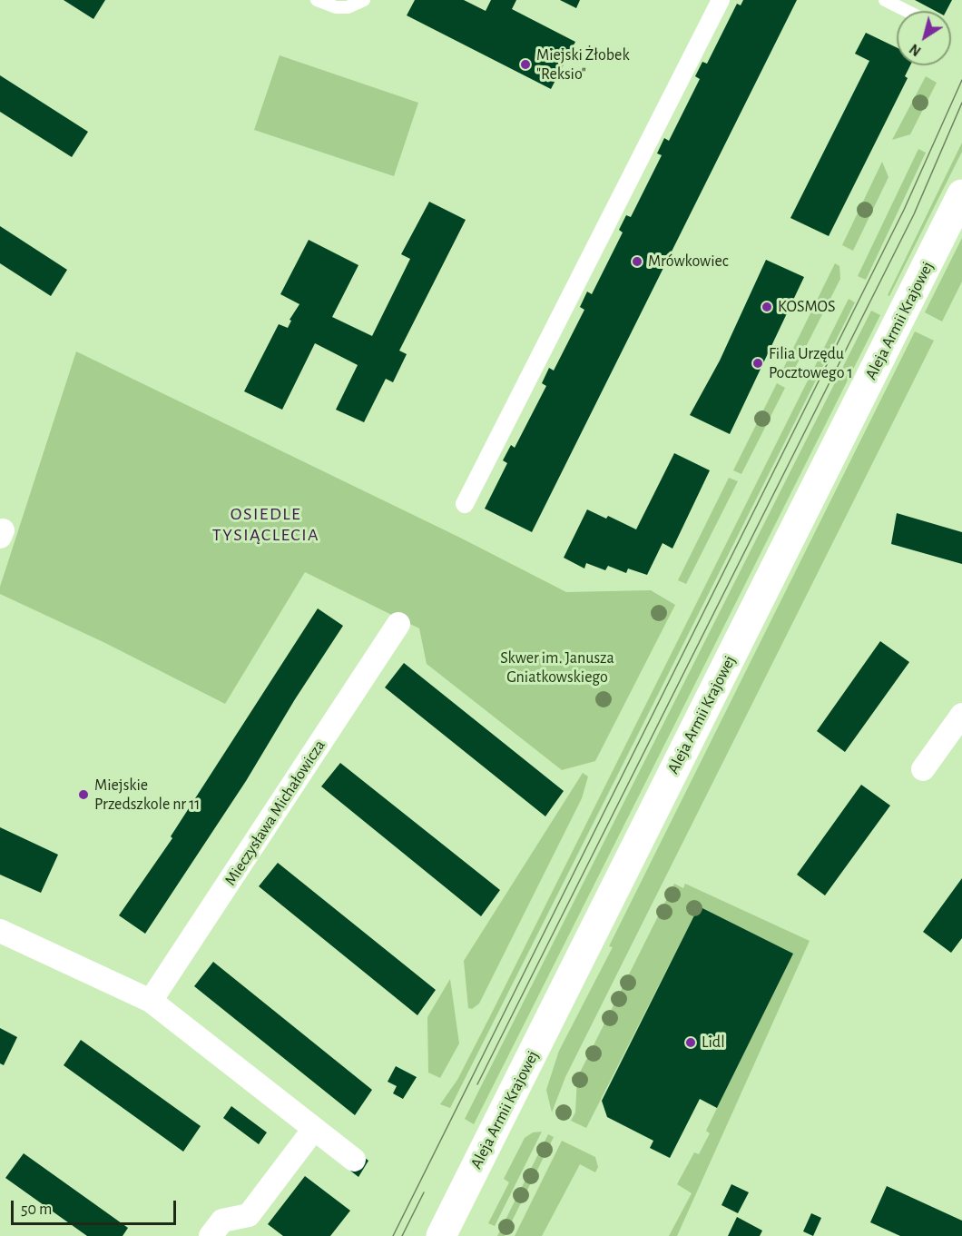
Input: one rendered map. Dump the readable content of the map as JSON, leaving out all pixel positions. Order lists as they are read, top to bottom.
{
  "streets": {
    "main road": ["Aleja Armii Krajowej"],
    "street": ["Mieczysława Michałowicza"]
  },
  "districts": ["OSIEDLE TYSIĄCLECIA"],
  "parks": ["Skwer im. Janusza Gniatkowskiego"],
  "places": [
    "Miejski Żłobek \"Reksio\"",
    "Mrówkowiec",
    "KOSMOS",
    "Filia Urzędu Pocztowego 1",
    "Miejskie Przedszkole nr 11",
    "Lidl"
  ],
  "scale_bar": "50 m",
  "north": "bottom left"
}
